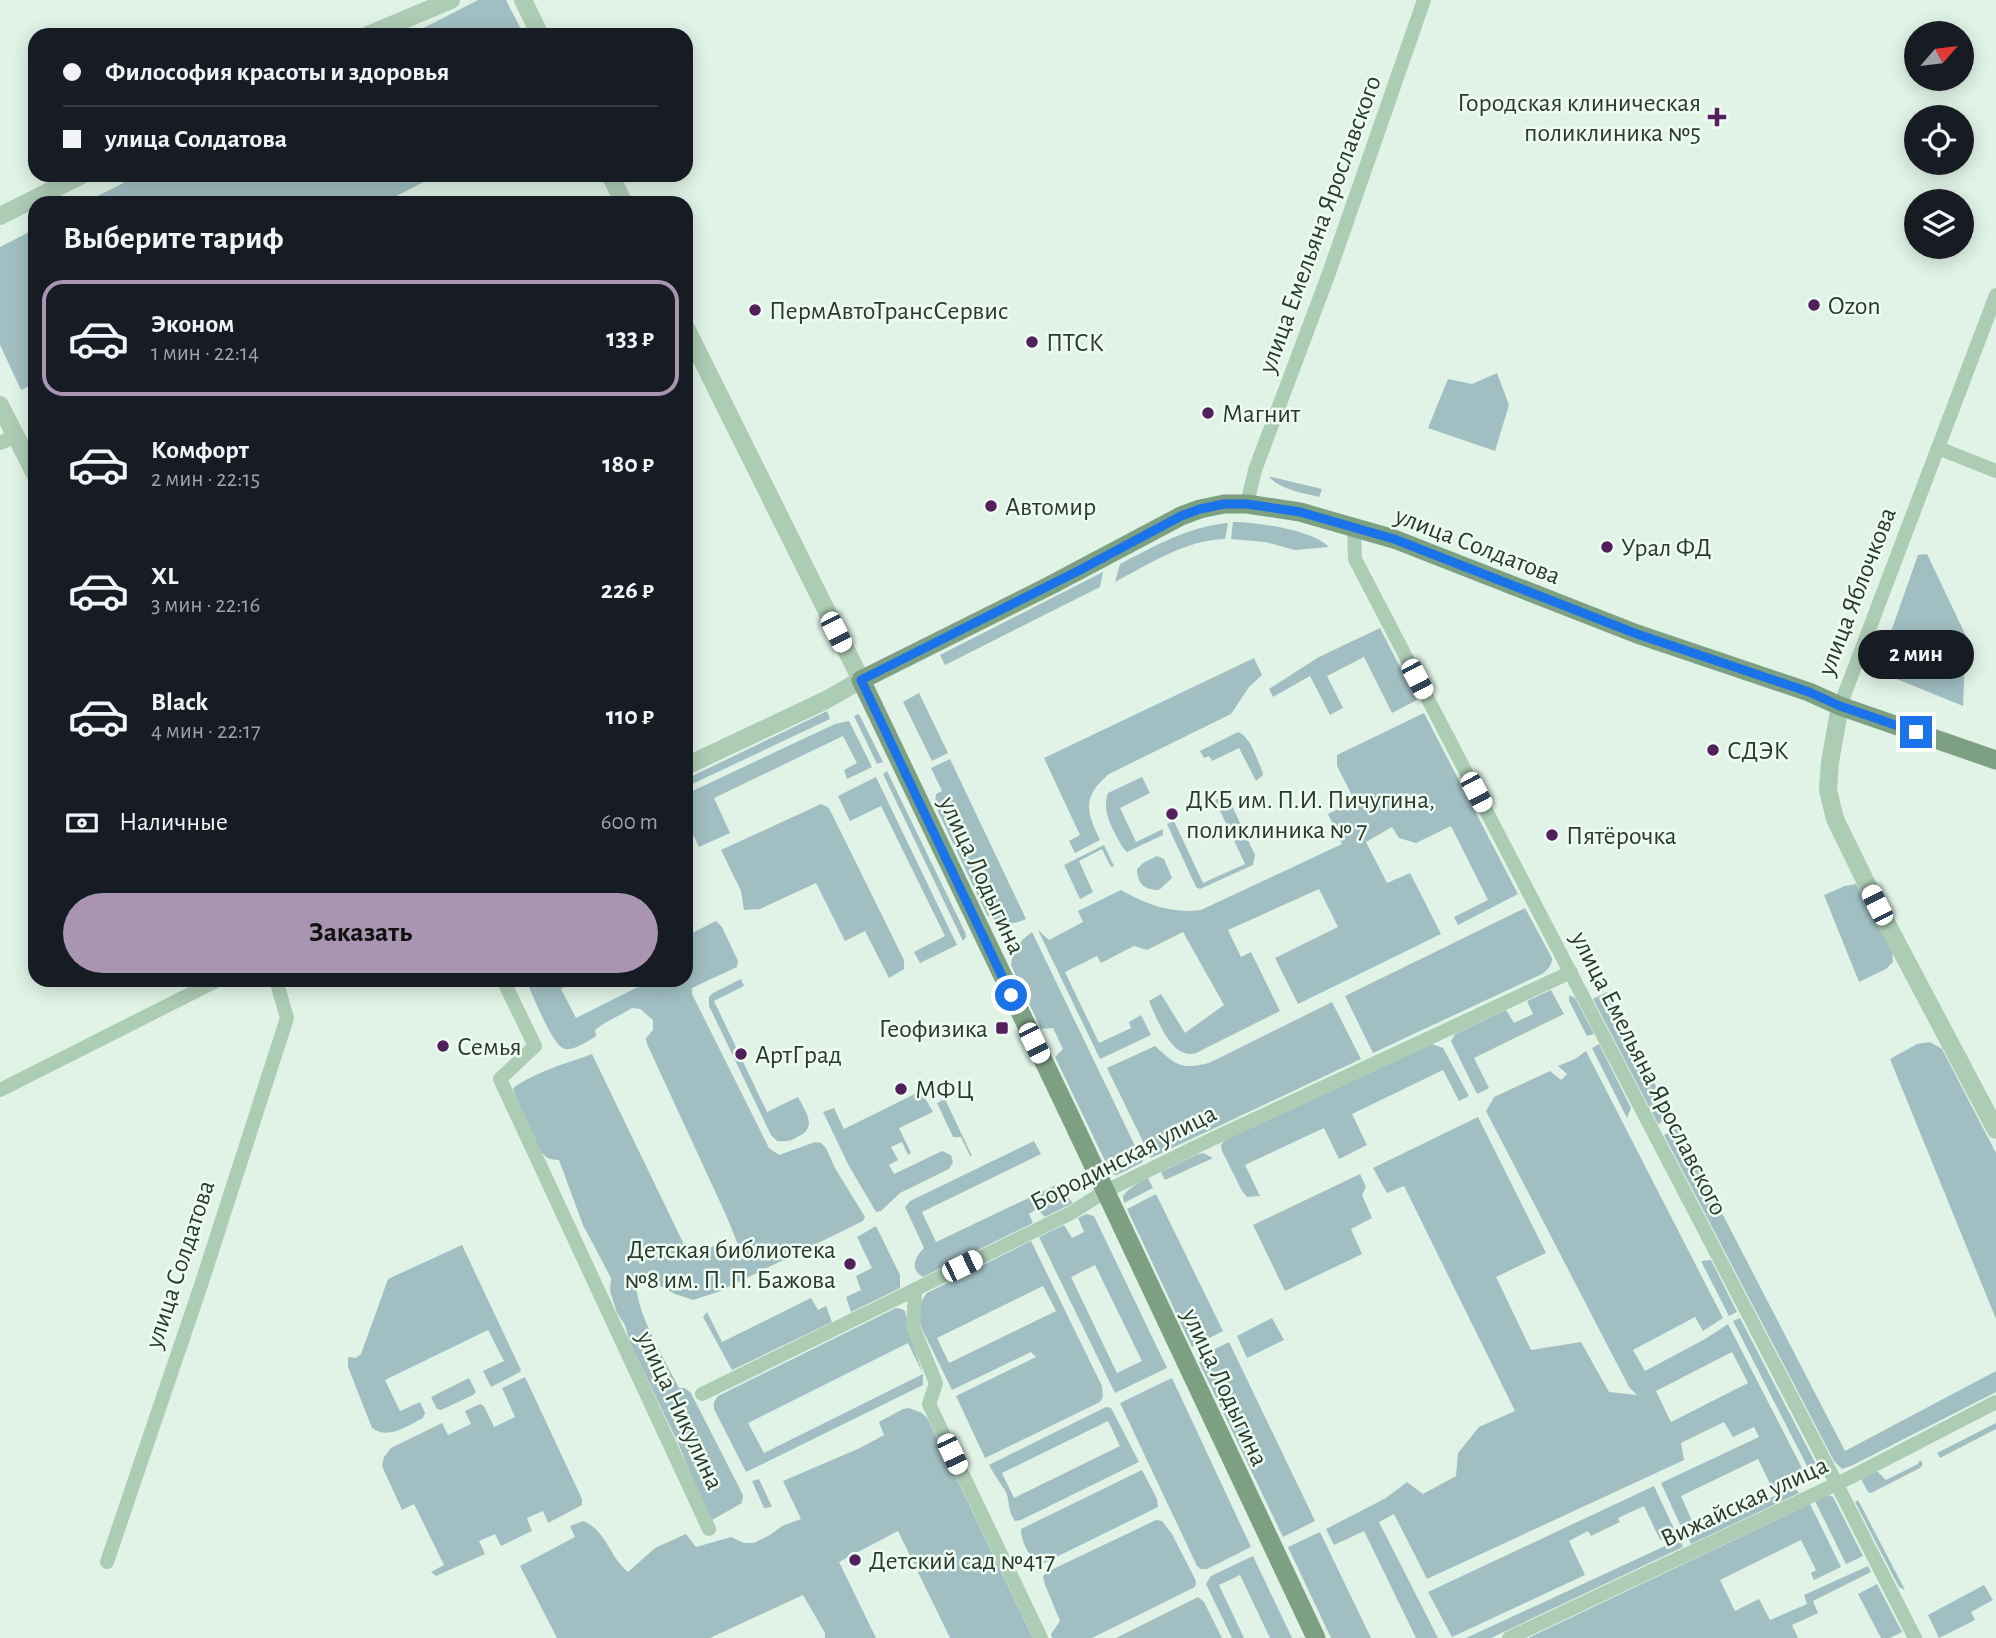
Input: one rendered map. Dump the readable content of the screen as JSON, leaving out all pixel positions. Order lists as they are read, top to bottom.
{
  "streets": {
    "main road": ["улица Солдатова", "улица Лодыгина"],
    "street": [
      "улица Емельяна Ярославского",
      "улица Яблочкова",
      "Бородинская улица",
      "улица Никулина",
      "Вижайская улица"
    ]
  },
  "crossings": [
    ["улица Емельяна Ярославского", "улица Солдатова"],
    ["улица Емельяна Ярославского", "Бородинская улица"],
    ["улица Емельяна Ярославского", "Вижайская улица"],
    ["улица Солдатова", "улица Яблочкова"],
    ["улица Солдатова", "улица Лодыгина"],
    ["улица Лодыгина", "Бородинская улица"]
  ],
  "places": {
    "health": ["Городская клиническая поликлиника №5"],
    "other": [
      "Ozon",
      "ПермАвтоТрансСервис",
      "ПТСК",
      "Магнит",
      "Автомир",
      "Урал ФД",
      "СДЭК",
      "ДКБ им. П.И. Пичугина, поликлиника № 7",
      "Пятёрочка",
      "Семья",
      "АртГрад",
      "МФЦ",
      "Детская библиотека №8 им. П. П. Бажова",
      "Детский сад №417"
    ],
    "transit": ["Геофизика"]
  },
  "north": "top right",
  "page": {
    "banner": ["Философия красоты и здоровья", "улица Солдатова"],
    "heading": "Выберите тариф",
    "list": [
      {
        "name": "Эконом",
        "note": "1 мин · 22:14",
        "value": "133 ₽"
      },
      {
        "name": "Комфорт",
        "note": "2 мин · 22:15",
        "value": "180 ₽"
      },
      {
        "name": "XL",
        "note": "3 мин · 22:16",
        "value": "226 ₽"
      },
      {
        "name": "Black",
        "note": "4 мин · 22:17",
        "value": "110 ₽"
      }
    ],
    "bubble": "2 мин",
    "pay": ["Наличные", "600 m"],
    "buttons": "Заказать"
  }
}
